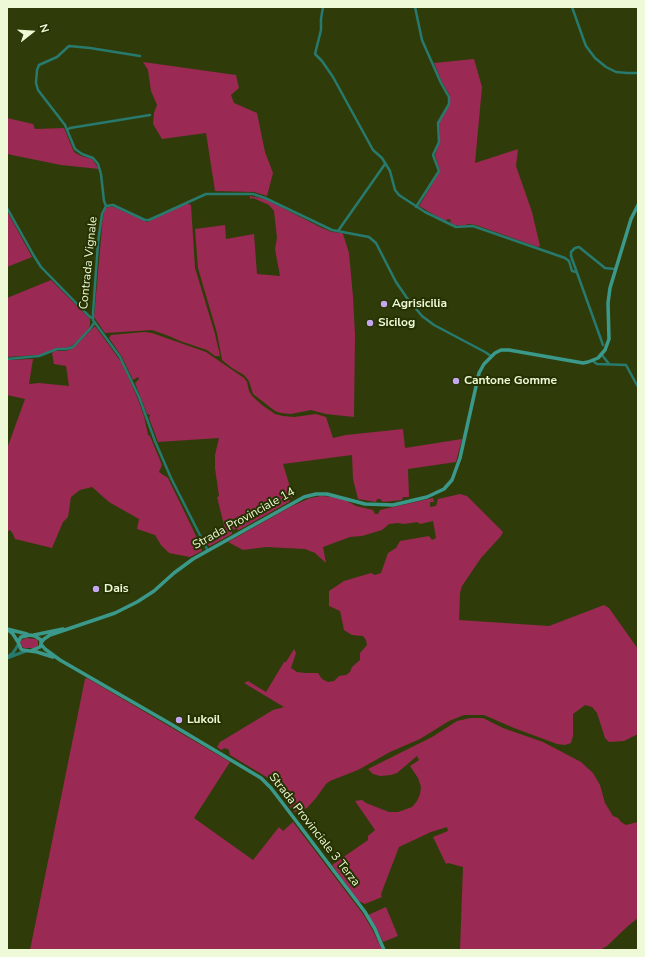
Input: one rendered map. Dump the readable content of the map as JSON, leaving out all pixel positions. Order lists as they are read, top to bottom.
{
  "streets": {
    "main road": ["Strada Provinciale 14", "Strada Provinciale 3 Terza"],
    "street": ["Contrada Vignale"]
  },
  "crossings": [
    ["Contrada Vignale", "Strada Provinciale 14"]
  ],
  "places": [
    "Agrisicilia",
    "Sicilog",
    "Cantone Gomme",
    "Dais",
    "Lukoil"
  ],
  "north": "right"
}
